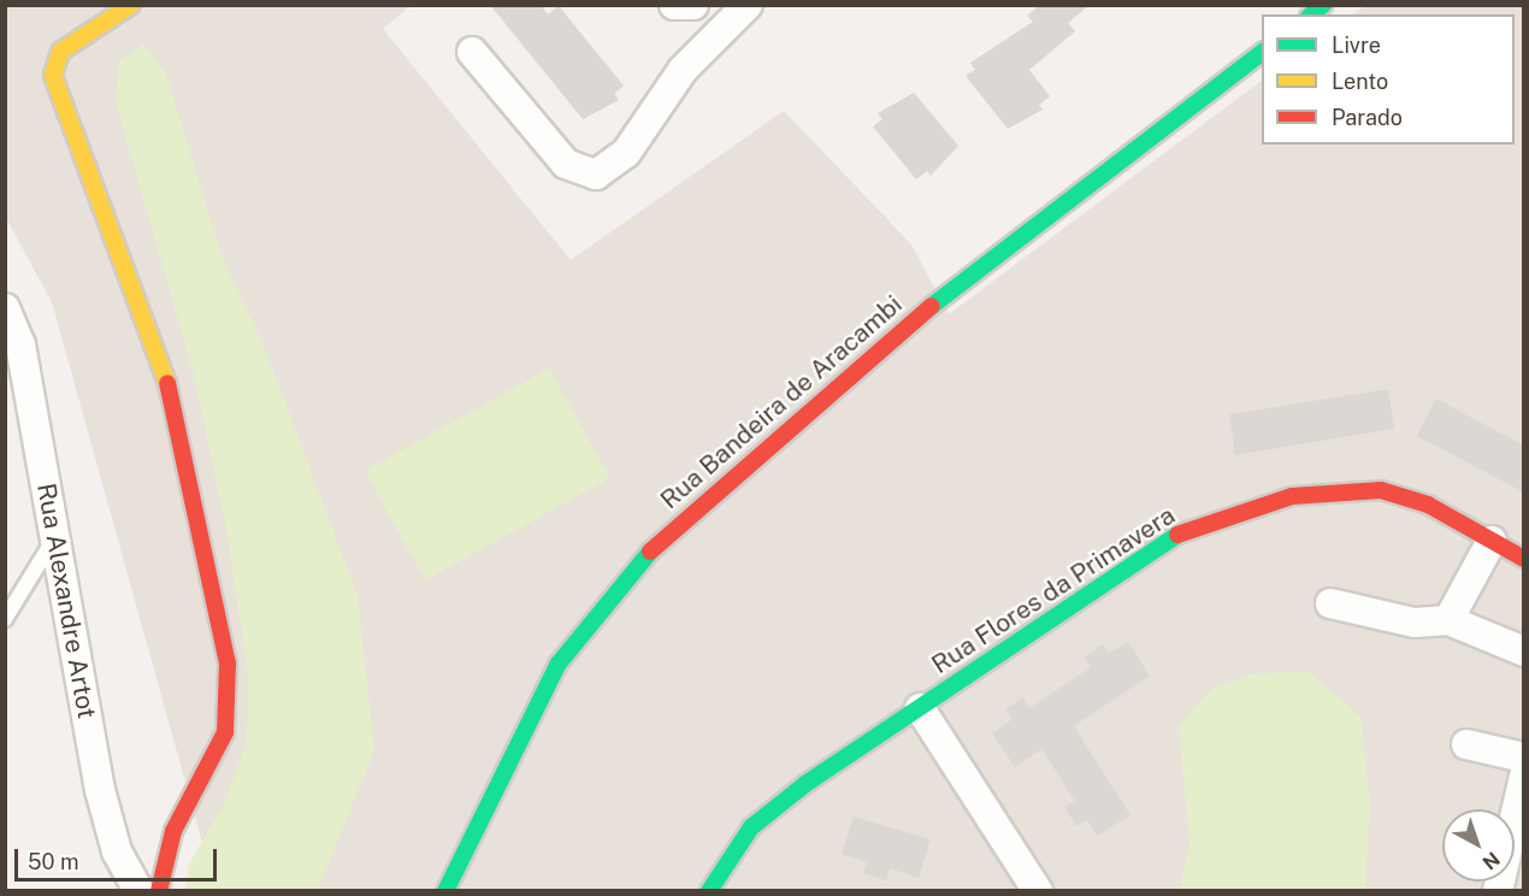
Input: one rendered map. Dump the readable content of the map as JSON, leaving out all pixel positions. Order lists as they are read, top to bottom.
{
  "streets": {
    "street": ["Rua Bandeira de Aracambi", "Rua Flores da Primavera", "Rua Alexandre Artot"]
  },
  "legend": ["Livre", "Lento", "Parado"],
  "scale_bar": "50 m",
  "north": "bottom right"
}
